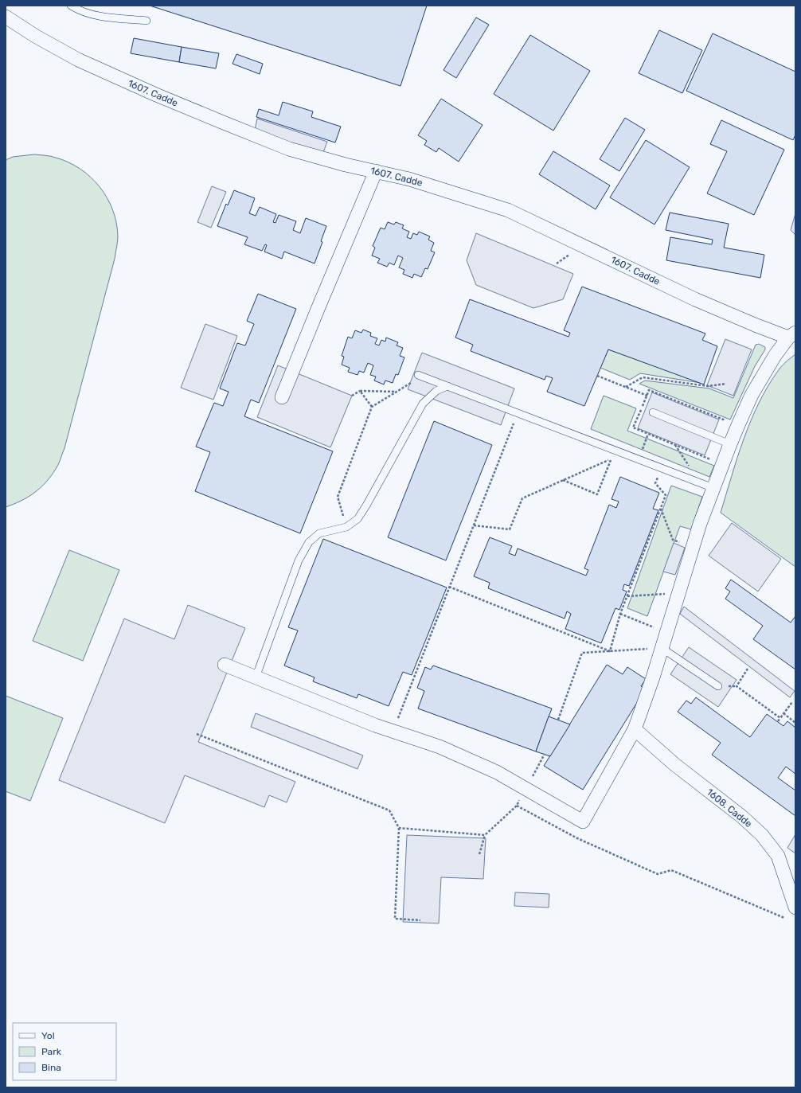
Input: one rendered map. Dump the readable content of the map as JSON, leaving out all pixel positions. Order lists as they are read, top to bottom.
{
  "streets": {
    "street": ["1607. Cadde", "1608. Cadde"]
  },
  "legend": ["Yol", "Park", "Bina"]
}
